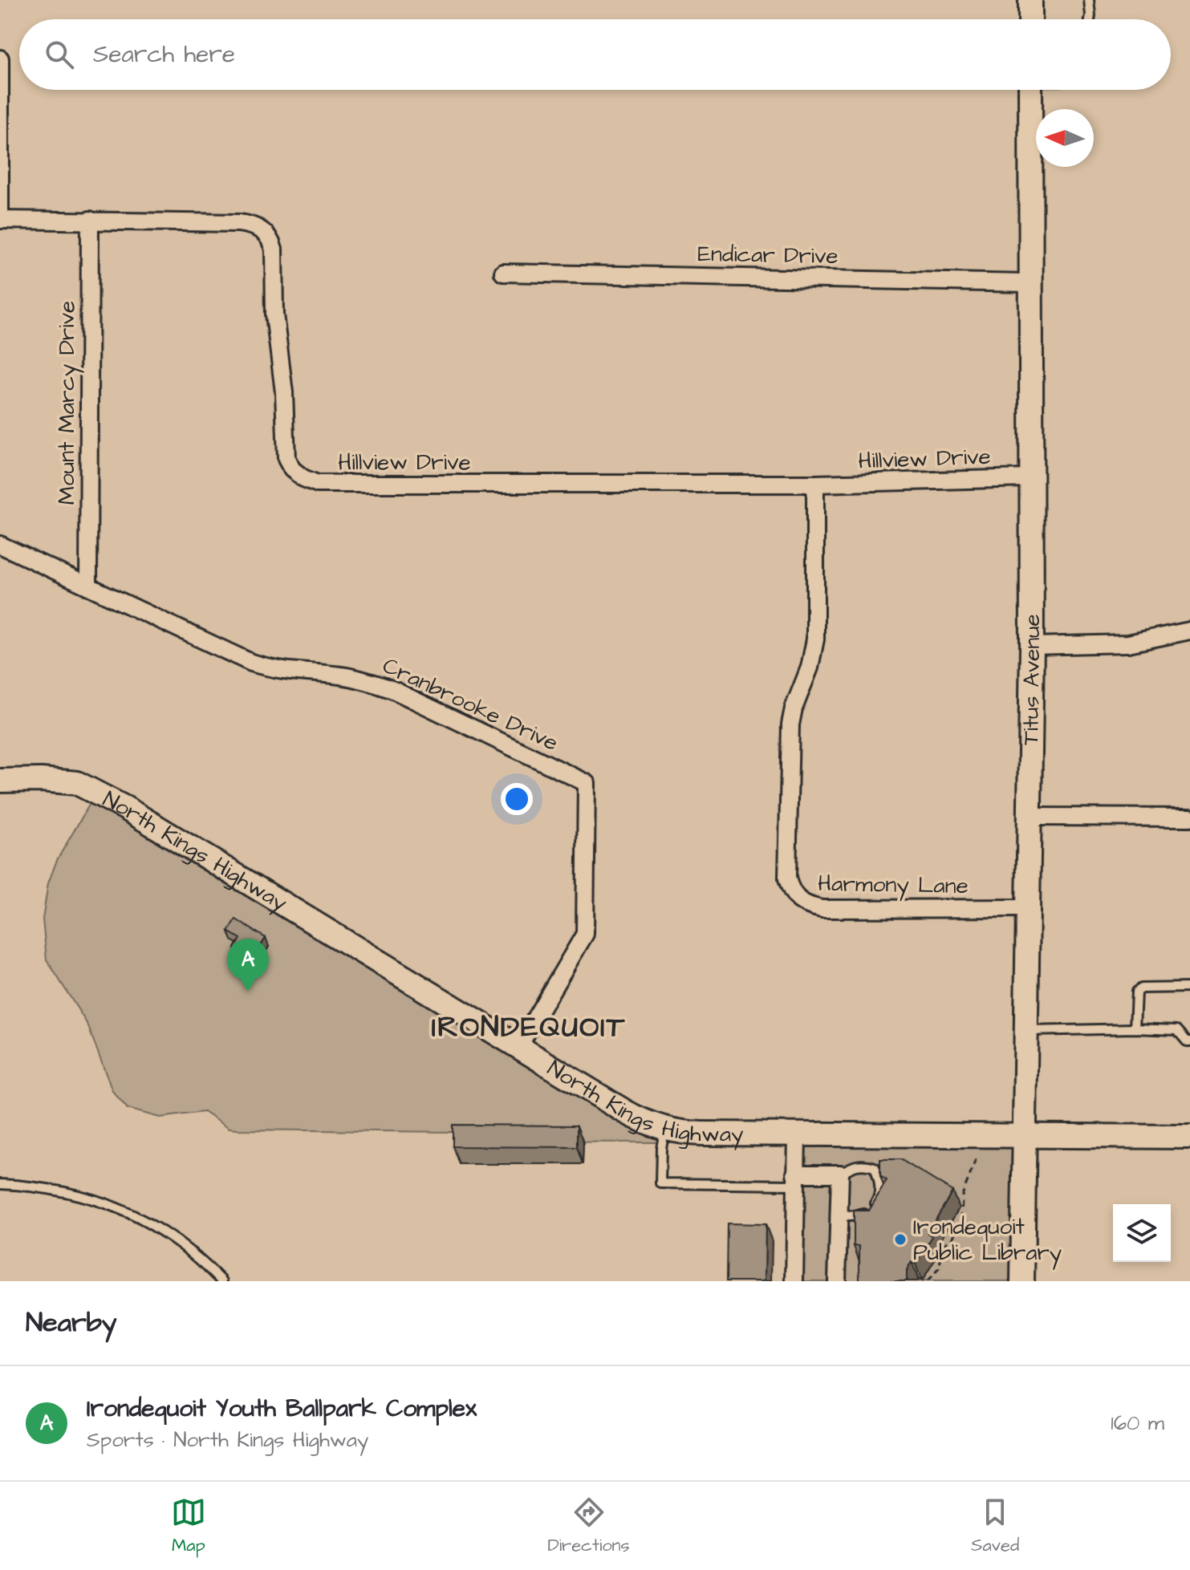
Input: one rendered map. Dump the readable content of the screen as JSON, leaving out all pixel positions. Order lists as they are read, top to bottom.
{
  "streets": {
    "main road": ["Titus Avenue", "North Kings Highway"],
    "street": [
      "Endicar Drive",
      "Mount Marcy Drive",
      "Hillview Drive",
      "Cranbrooke Drive",
      "Harmony Lane"
    ]
  },
  "crossings": [
    ["Endicar Drive", "Titus Avenue"],
    ["Mount Marcy Drive", "Hillview Drive"],
    ["Mount Marcy Drive", "Cranbrooke Drive"],
    ["Hillview Drive", "Titus Avenue"],
    ["Hillview Drive", "Harmony Lane"],
    ["Titus Avenue", "North Kings Highway"],
    ["Titus Avenue", "Harmony Lane"],
    ["Cranbrooke Drive", "North Kings Highway"]
  ],
  "districts": ["IRONDEQUOIT"],
  "places": ["Irondequoit Public Library"],
  "north": "left",
  "page": {
    "search": "Search here",
    "pins": "A",
    "heading": "Nearby",
    "list": [
      {
        "mark": "A",
        "name": "Irondequoit Youth Ballpark Complex",
        "note": "Sports · North Kings Highway",
        "value": "160 m"
      }
    ],
    "nav": ["Map", "Directions", "Saved"]
  }
}
